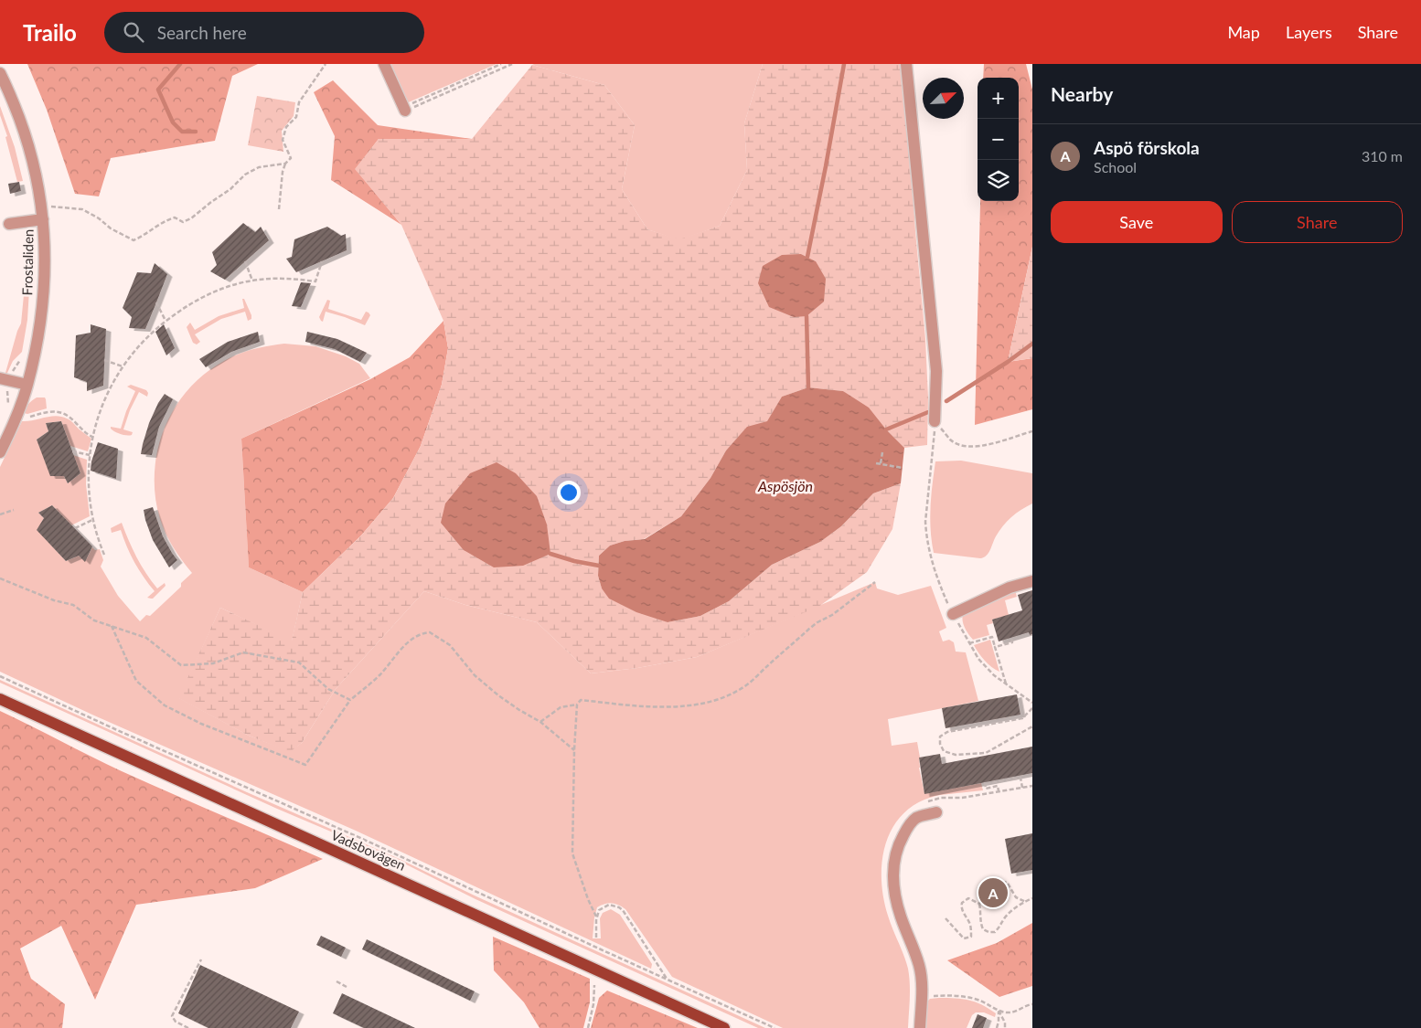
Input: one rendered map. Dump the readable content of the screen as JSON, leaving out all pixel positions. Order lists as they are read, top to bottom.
{
  "streets": {
    "main road": ["Vadsbovägen"],
    "street": ["Frostaliden"]
  },
  "water": ["Aspösjön"],
  "north": "top right",
  "page": {
    "header": "Trailo",
    "search": "Search here",
    "nav": ["Map", "Layers", "Share"],
    "heading": "Nearby",
    "map_buttons": ["+", "−"],
    "list": [
      {
        "mark": "A",
        "name": "Aspö förskola",
        "note": "School",
        "value": "310 m"
      }
    ],
    "buttons": ["Save", "Share"],
    "pins": "A"
  }
}
